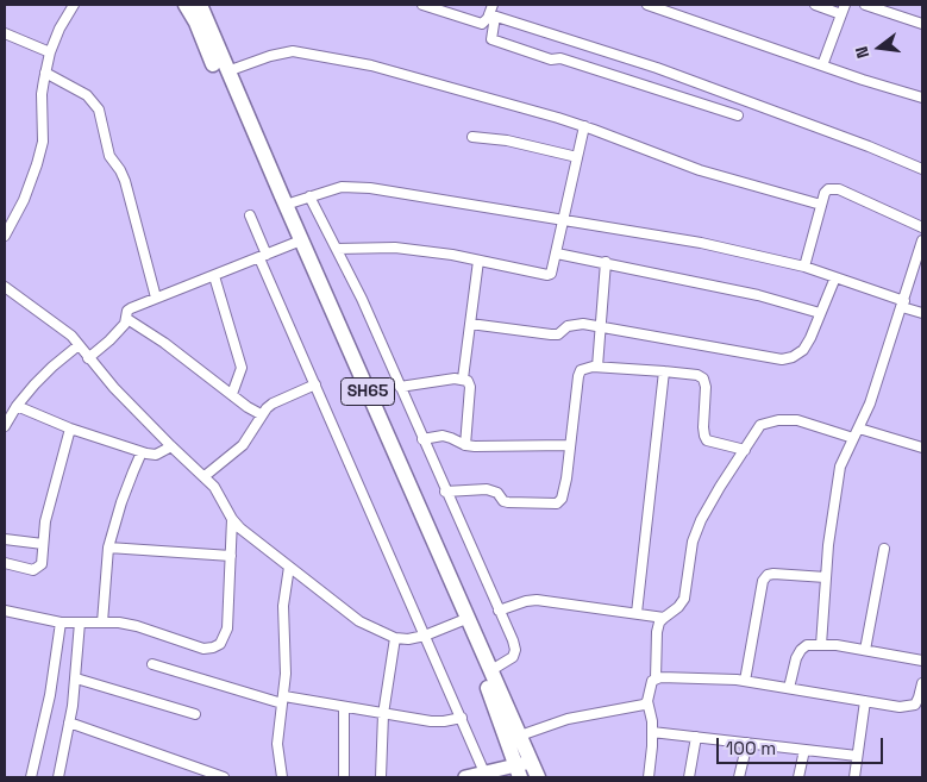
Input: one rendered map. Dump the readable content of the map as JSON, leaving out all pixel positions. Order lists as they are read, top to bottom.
{
  "streets": {
    "main road": ["SH65"]
  },
  "scale_bar": "100 m",
  "north": "left"
}
